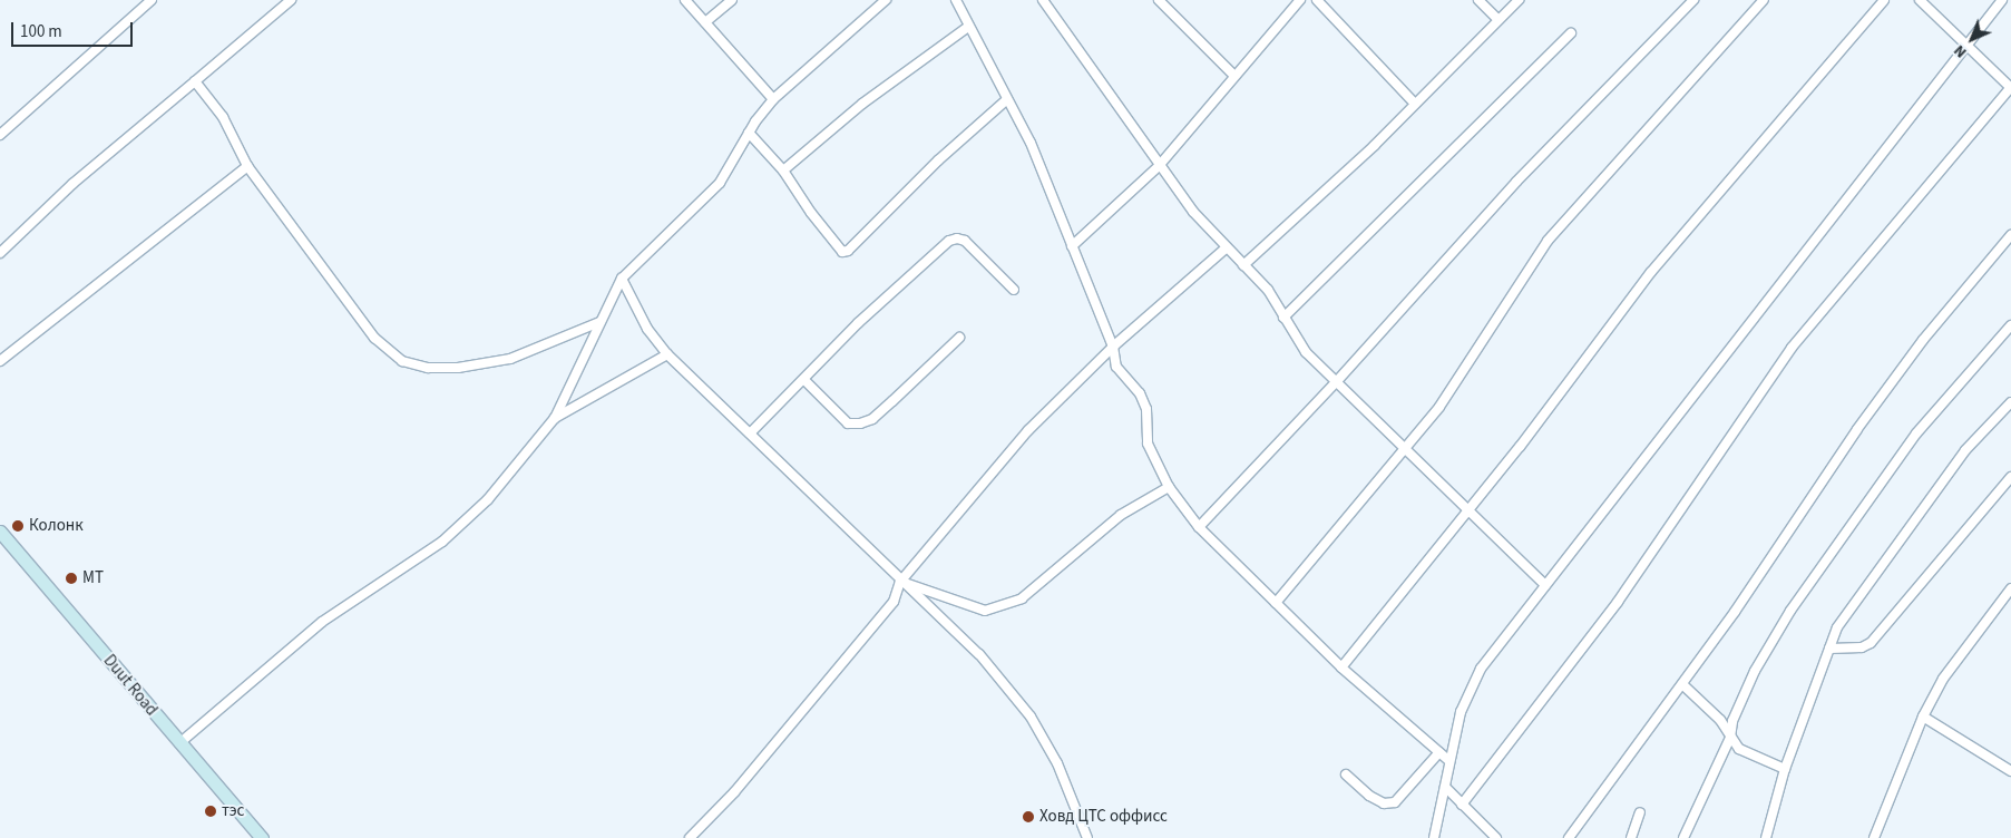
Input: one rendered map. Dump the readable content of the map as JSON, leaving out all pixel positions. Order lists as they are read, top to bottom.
{
  "streets": {
    "main road": ["Duut Road"]
  },
  "places": [
    "Колонк",
    "MT",
    "тэс",
    "Ховд ЦТС оффисс"
  ],
  "scale_bar": "100 m",
  "north": "bottom left"
}
